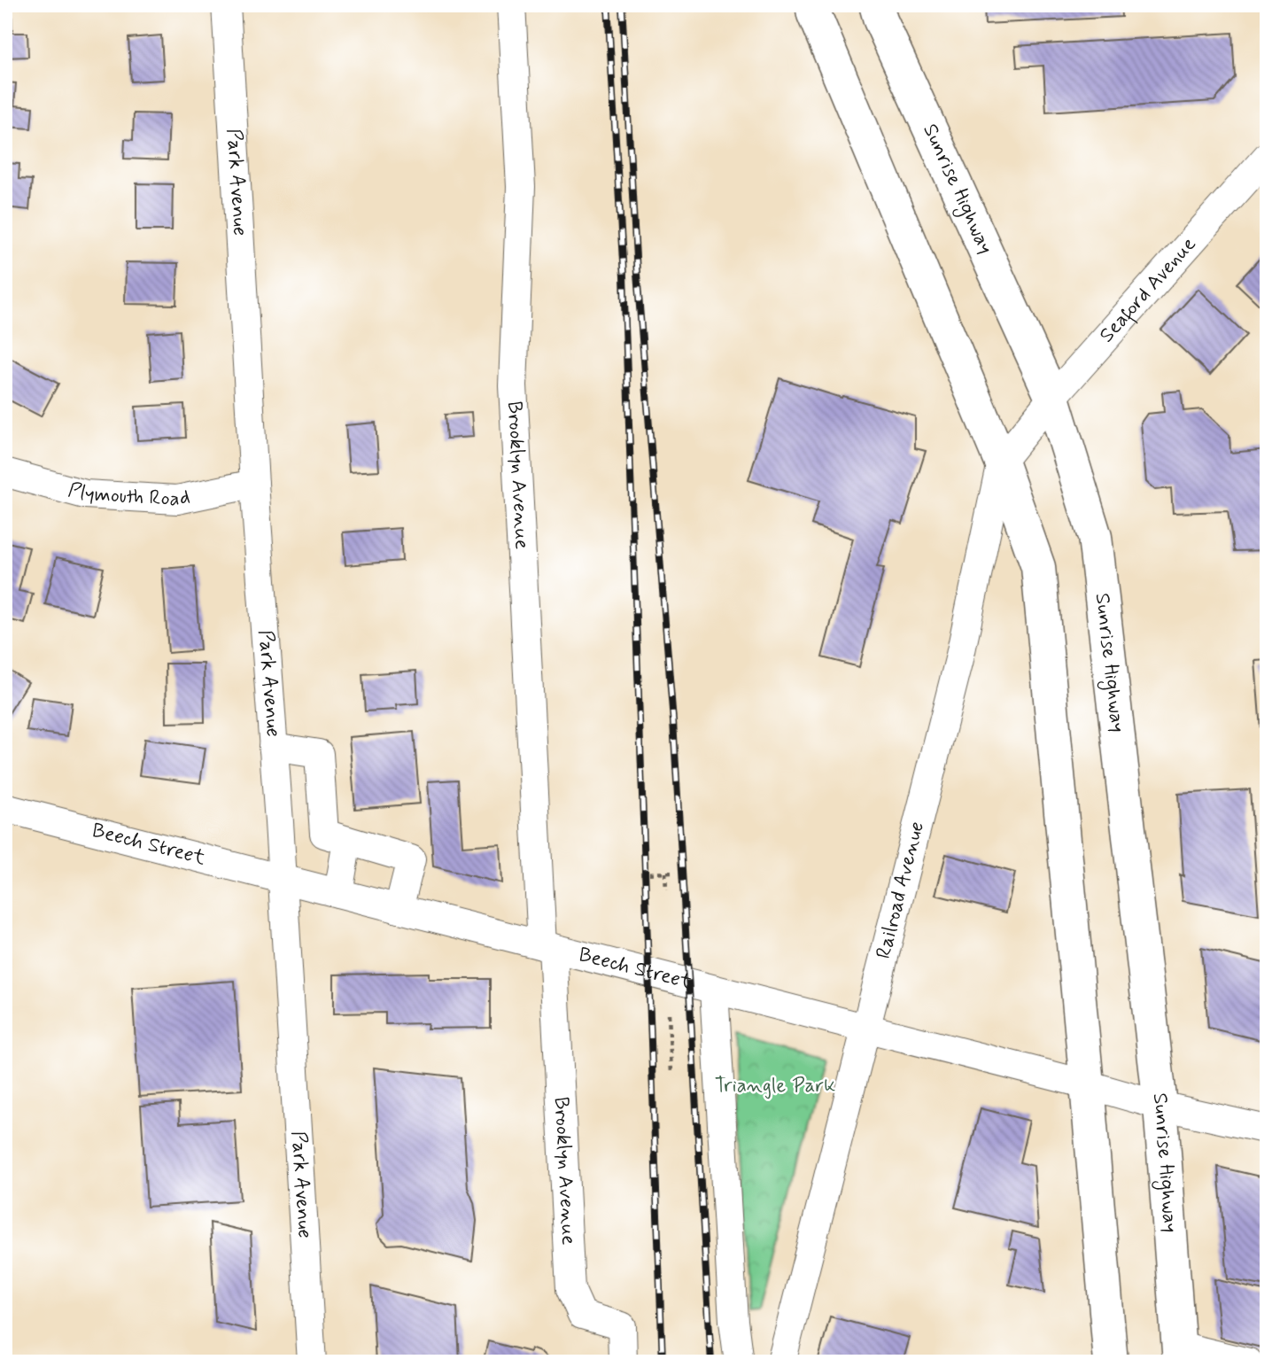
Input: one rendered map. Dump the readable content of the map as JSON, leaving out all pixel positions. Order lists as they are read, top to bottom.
{
  "streets": {
    "highway": ["Sunrise Highway"],
    "street": [
      "Park Avenue",
      "Seaford Avenue",
      "Brooklyn Avenue",
      "Plymouth Road",
      "Beech Street",
      "Railroad Avenue"
    ]
  },
  "crossings": [
    ["Park Avenue", "Plymouth Road"],
    ["Park Avenue", "Beech Street"],
    ["Sunrise Highway", "Seaford Avenue"],
    ["Sunrise Highway", "Beech Street"],
    ["Seaford Avenue", "Railroad Avenue"],
    ["Brooklyn Avenue", "Beech Street"],
    ["Beech Street", "Railroad Avenue"]
  ],
  "parks": ["Triangle Park"]
}
